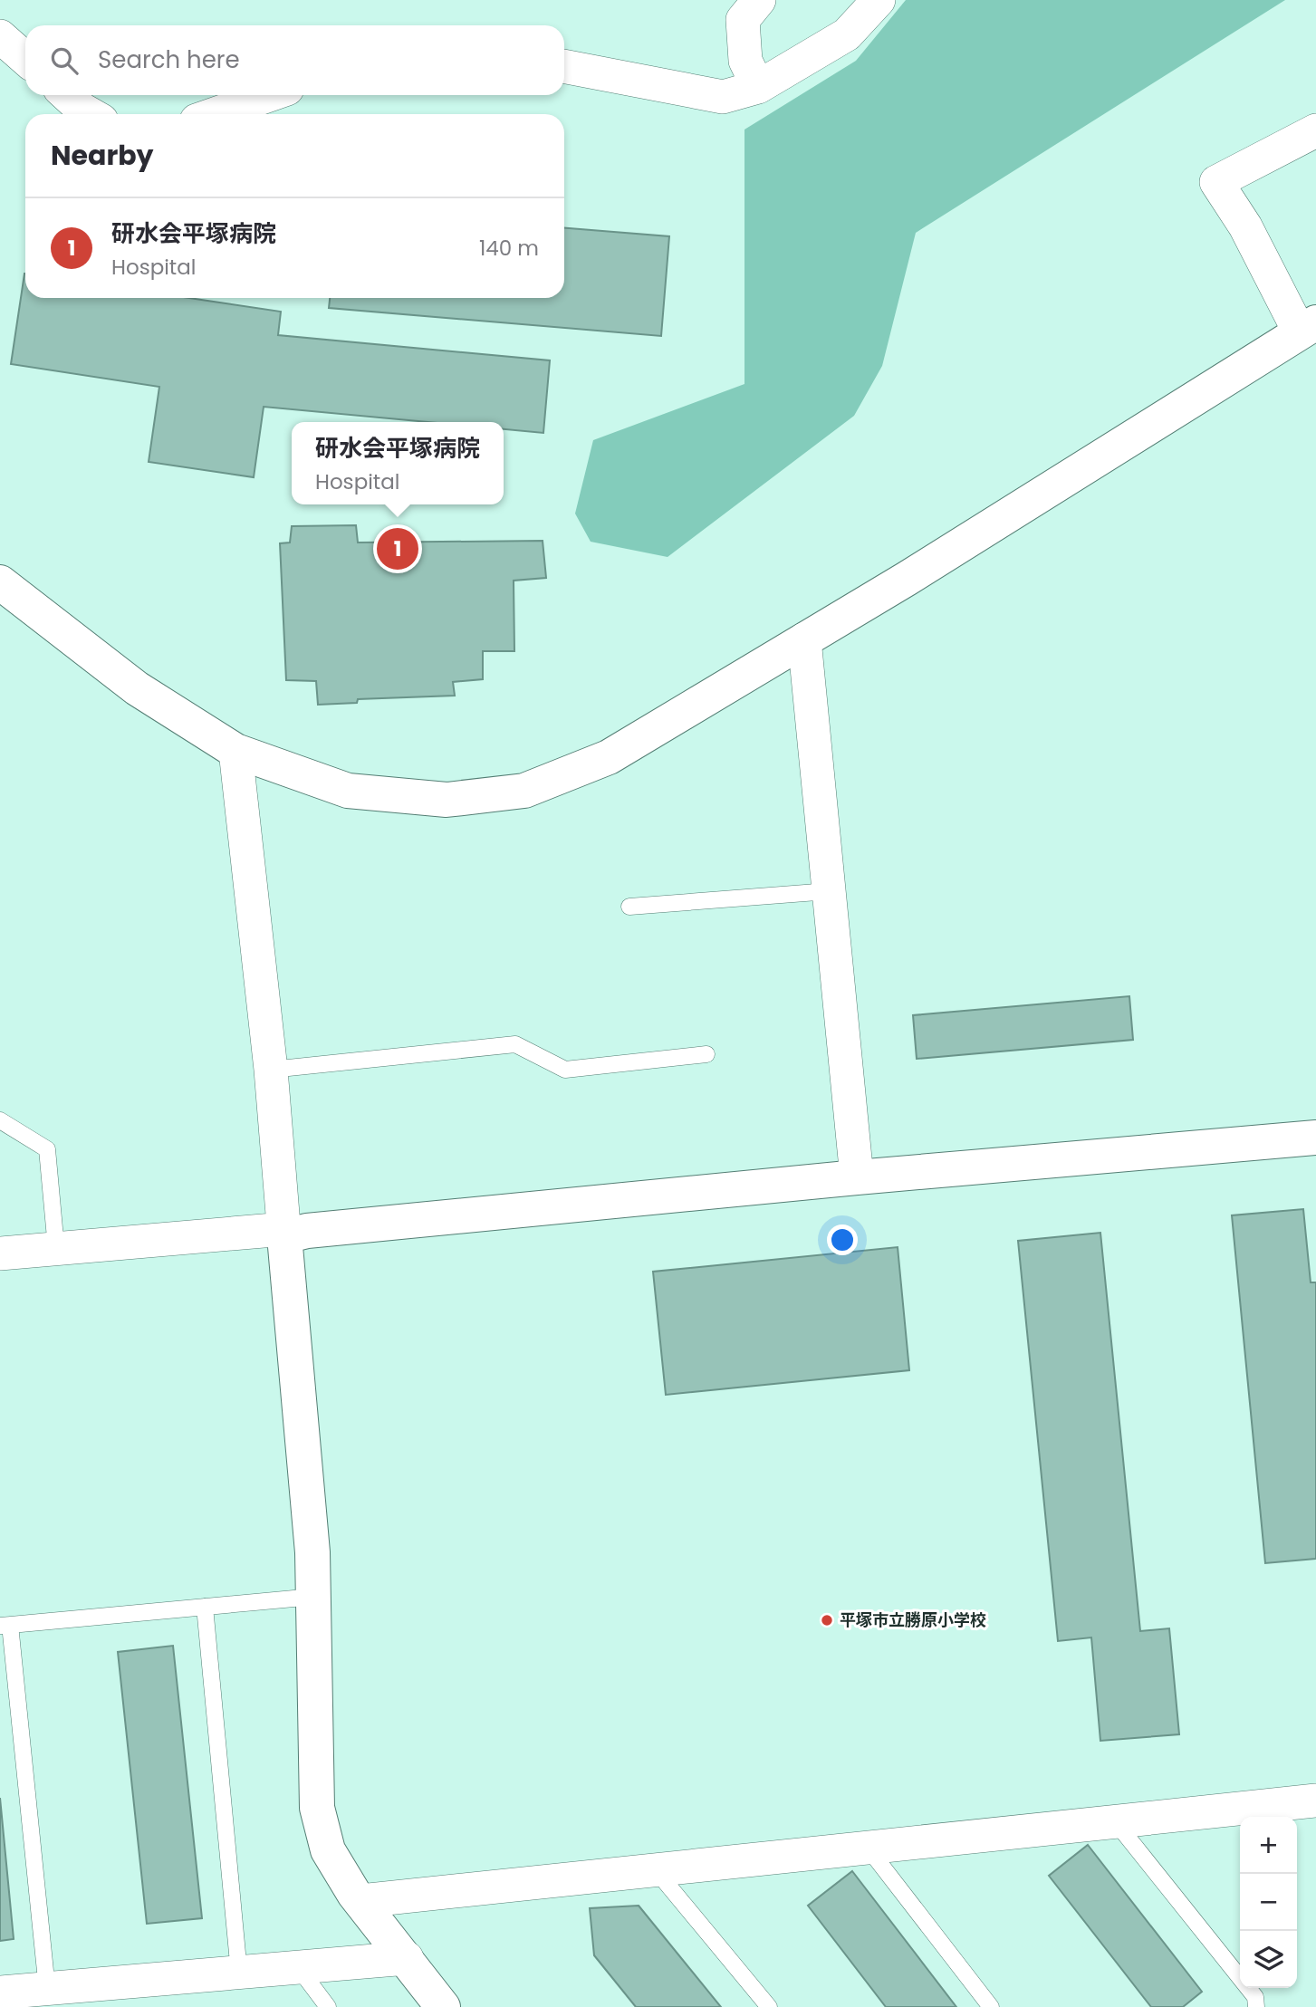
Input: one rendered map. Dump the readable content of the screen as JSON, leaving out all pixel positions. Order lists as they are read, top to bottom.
{
  "places": ["平塚市立勝原小学校"],
  "page": {
    "search": "Search here",
    "heading": "Nearby",
    "list": [
      {
        "mark": "1",
        "name": "研水会平塚病院",
        "note": "Hospital",
        "value": "140 m"
      }
    ],
    "popup": ["研水会平塚病院", "Hospital"],
    "pins": "1",
    "map_buttons": ["+", "−"]
  }
}
